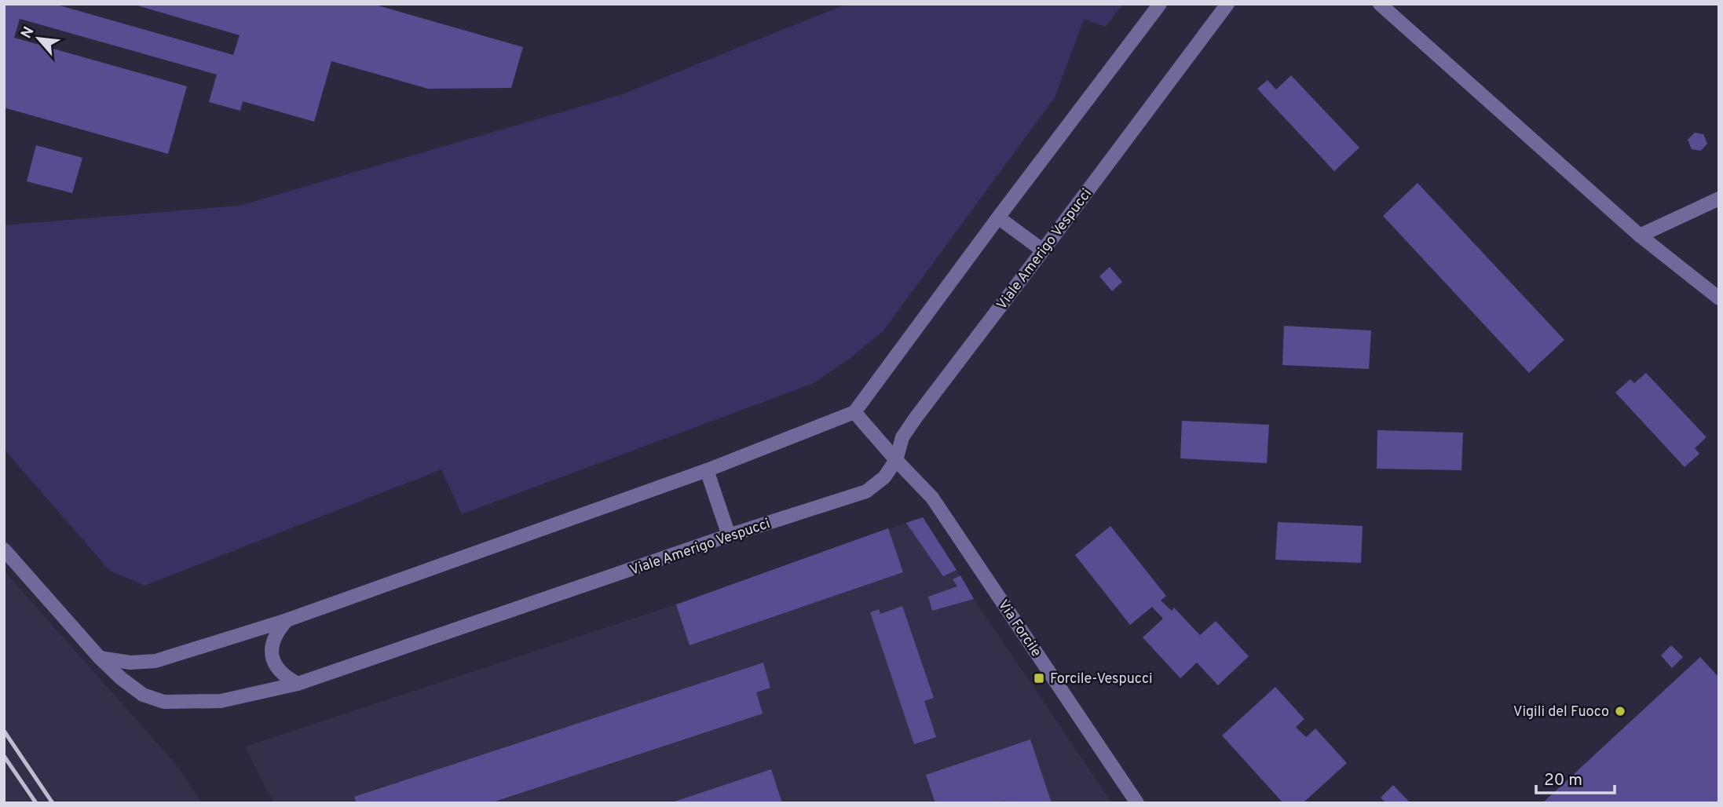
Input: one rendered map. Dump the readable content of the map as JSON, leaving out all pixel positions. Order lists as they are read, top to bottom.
{
  "streets": {
    "street": ["Viale Amerigo Vespucci", "Via Forcile"]
  },
  "crossings": [
    ["Viale Amerigo Vespucci", "Via Forcile"]
  ],
  "places": {
    "transit": ["Forcile-Vespucci"],
    "other": ["Vigili del Fuoco"]
  },
  "scale_bar": "20 m",
  "north": "top left"
}
